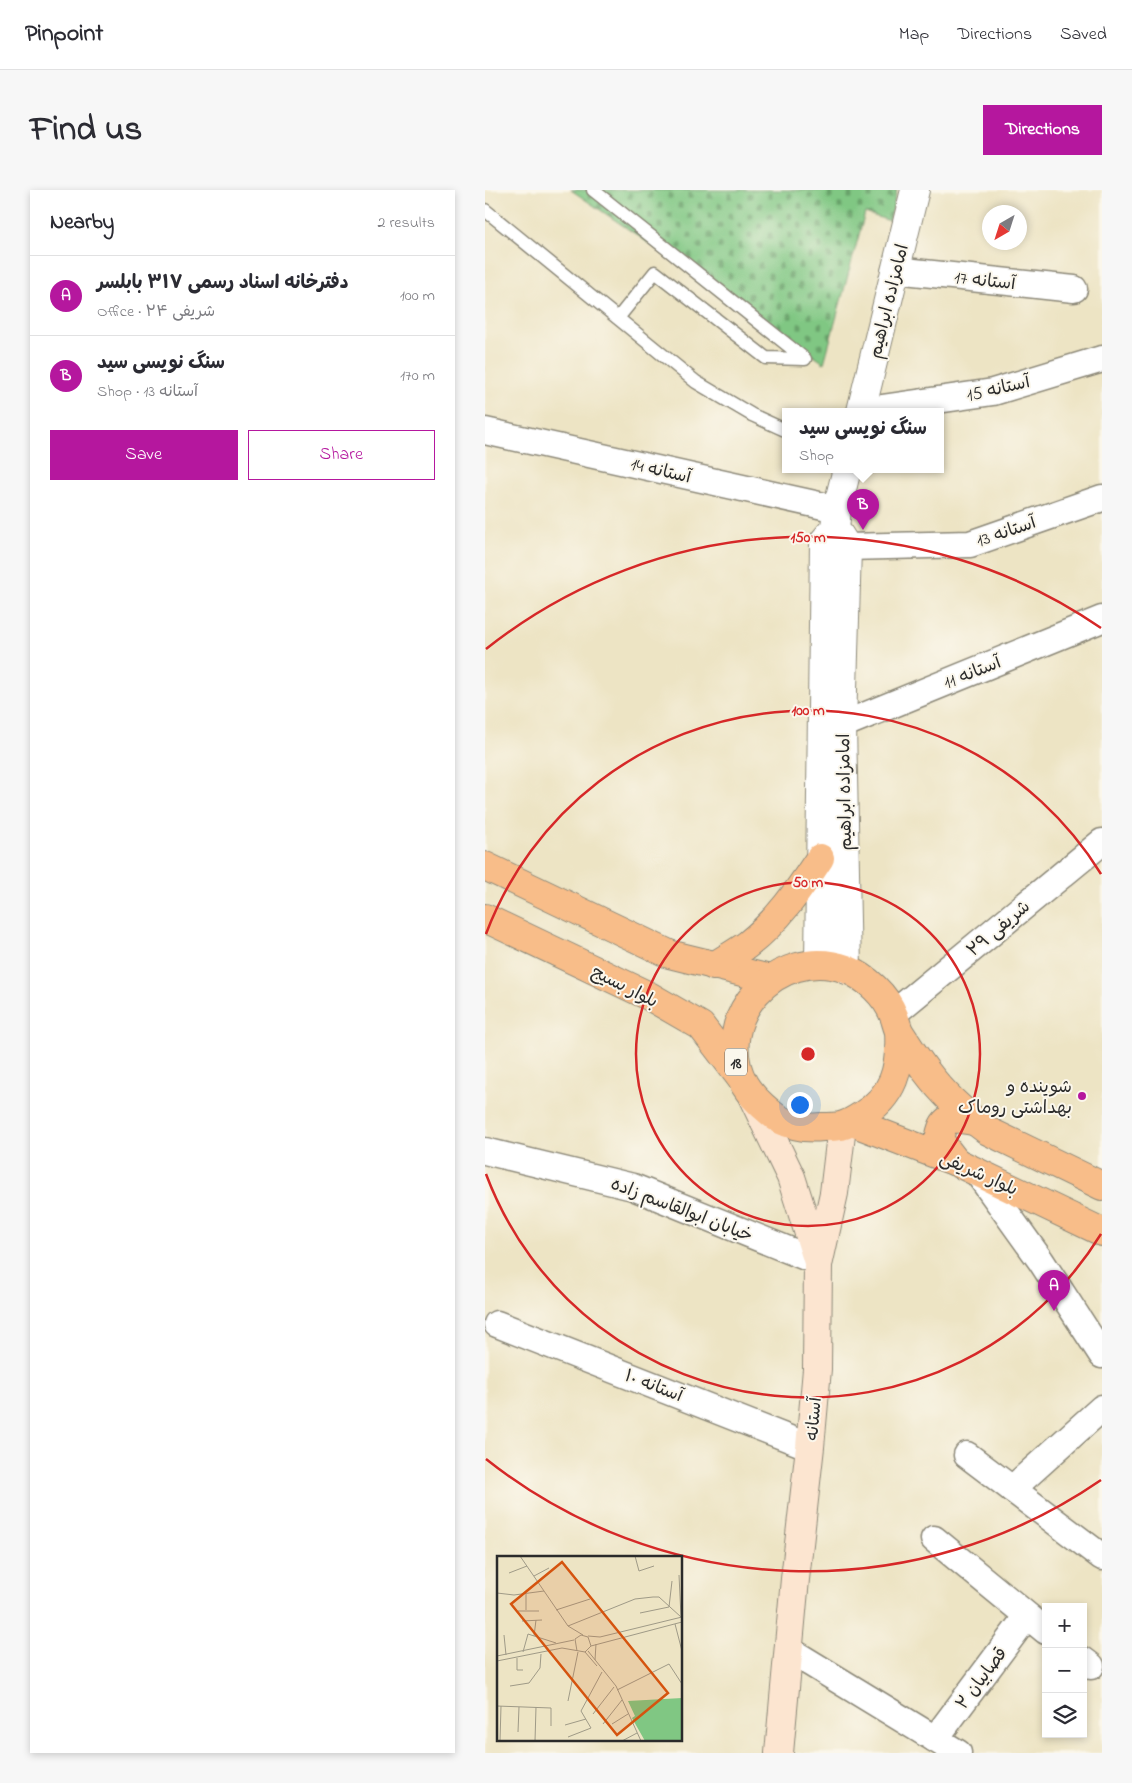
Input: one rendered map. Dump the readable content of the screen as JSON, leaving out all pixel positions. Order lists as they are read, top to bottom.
{
  "streets": {
    "main road": [
      "بلوار بسیج",
      "18",
      "بلوار شریفی",
      "آستانه"
    ],
    "street": [
      "آستانه 17",
      "امامزاده ابراهیم",
      "آستانه 15",
      "آستانه 14",
      "آستانه 13",
      "آستانه 11",
      "شریفی ۲۹",
      "خیابان ابوالقاسم زاده",
      "آستانه ۱۰",
      "قصابیان ۲"
    ]
  },
  "crossings": [
    ["آستانه 17", "امامزاده ابراهیم"],
    ["امامزاده ابراهیم", "آستانه 14"],
    ["امامزاده ابراهیم", "آستانه 13"],
    ["امامزاده ابراهیم", "آستانه 11"],
    ["امامزاده ابراهیم", "شریفی ۲۹"],
    ["امامزاده ابراهیم", "بلوار بسیج"],
    ["امامزاده ابراهیم", "18"],
    ["امامزاده ابراهیم", "بلوار شریفی"],
    ["امامزاده ابراهیم", "آستانه"],
    ["آستانه 14", "آستانه 13"],
    ["شریفی ۲۹", "بلوار بسیج"],
    ["شریفی ۲۹", "18"],
    ["شریفی ۲۹", "بلوار شریفی"],
    ["شریفی ۲۹", "آستانه"],
    ["بلوار بسیج", "18"],
    ["بلوار بسیج", "بلوار شریفی"],
    ["بلوار بسیج", "آستانه"],
    ["18", "بلوار شریفی"],
    ["18", "آستانه"],
    ["بلوار شریفی", "آستانه"],
    ["خیابان ابوالقاسم زاده", "آستانه"],
    ["آستانه ۱۰", "آستانه"]
  ],
  "places": ["شوینده و بهداشتی روماک"],
  "north": "bottom left",
  "page": {
    "header": "Pinpoint",
    "nav": ["Map", "Directions", "Saved"],
    "title": "Find us",
    "buttons": [
      "Directions",
      ["Save", "Share"]
    ],
    "heading": ["Nearby", "2 results"],
    "list": [
      {
        "mark": "A",
        "name": "دفترخانه اسناد رسمی ۳۱۷ بابلسر",
        "note": "Office · شریفی ۲۴",
        "value": "100 m"
      },
      {
        "mark": "B",
        "name": "سنگ نویسی سید",
        "note": "Shop · آستانه 13",
        "value": "170 m"
      }
    ],
    "popup": ["سنگ نویسی سید", "Shop"],
    "pins": ["B", "A"],
    "map_buttons": ["+", "−"]
  },
  "rings": ["150 m", "100 m", "50 m"]
}
